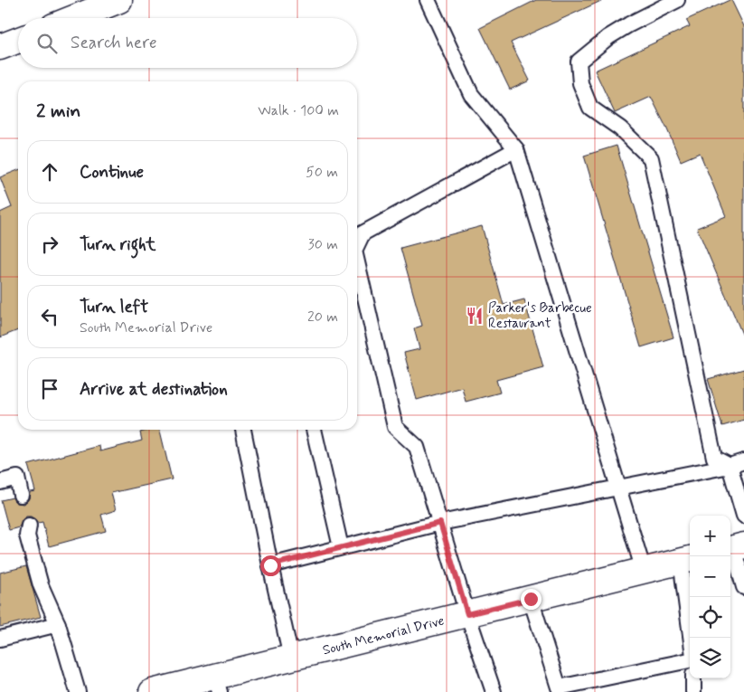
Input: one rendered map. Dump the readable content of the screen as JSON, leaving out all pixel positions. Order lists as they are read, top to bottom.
{
  "streets": {
    "main road": ["South Memorial Drive"]
  },
  "places": {
    "restaurant": ["Parker's Barbecue Restaurant"]
  },
  "page": {
    "search": "Search here",
    "heading": ["2 min", "Walk · 100 m"],
    "list": [
      ["Continue", "50 m"],
      ["Turn right", "30 m"],
      ["Turn left", "South Memorial Drive", "20 m"],
      "Arrive at destination"
    ],
    "map_buttons": ["+", "−"]
  }
}
